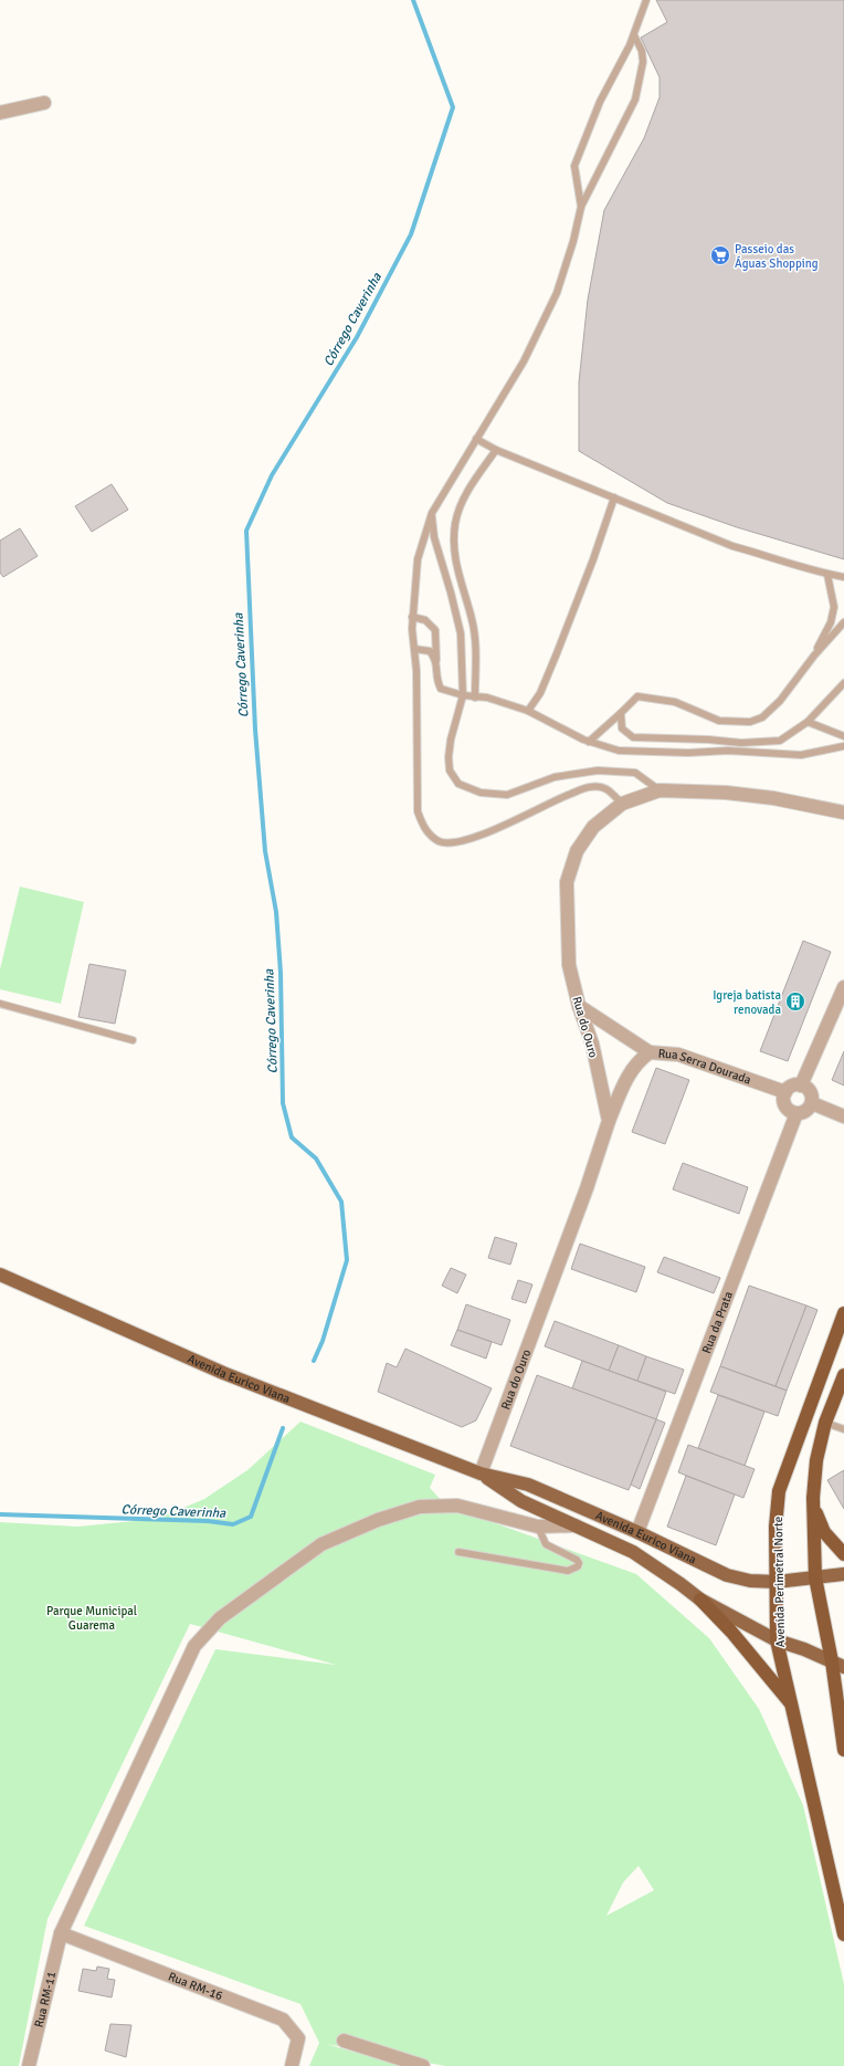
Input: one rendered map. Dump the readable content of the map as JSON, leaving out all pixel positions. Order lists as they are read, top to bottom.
{
  "streets": {
    "highway": ["Avenida Perimetral Norte"],
    "main road": ["Avenida Eurico Viana"],
    "street": [
      "Rua do Ouro",
      "Rua Serra Dourada",
      "Rua da Prata",
      "Rua RM-16",
      "Rua RM-11"
    ]
  },
  "crossings": [
    ["Rua do Ouro", "Rua Serra Dourada"],
    ["Rua do Ouro", "Avenida Eurico Viana"],
    ["Rua Serra Dourada", "Rua da Prata"],
    ["Rua da Prata", "Avenida Eurico Viana"],
    ["Avenida Eurico Viana", "Avenida Perimetral Norte"],
    ["Avenida Eurico Viana", "Rua RM-11"],
    ["Rua RM-16", "Rua RM-11"]
  ],
  "water": ["Córrego Caverinha"],
  "parks": ["Parque Municipal Guarema"],
  "places": {
    "supermarket": ["Passeio das Águas Shopping"],
    "building": ["Igreja batista renovada"]
  }
}
